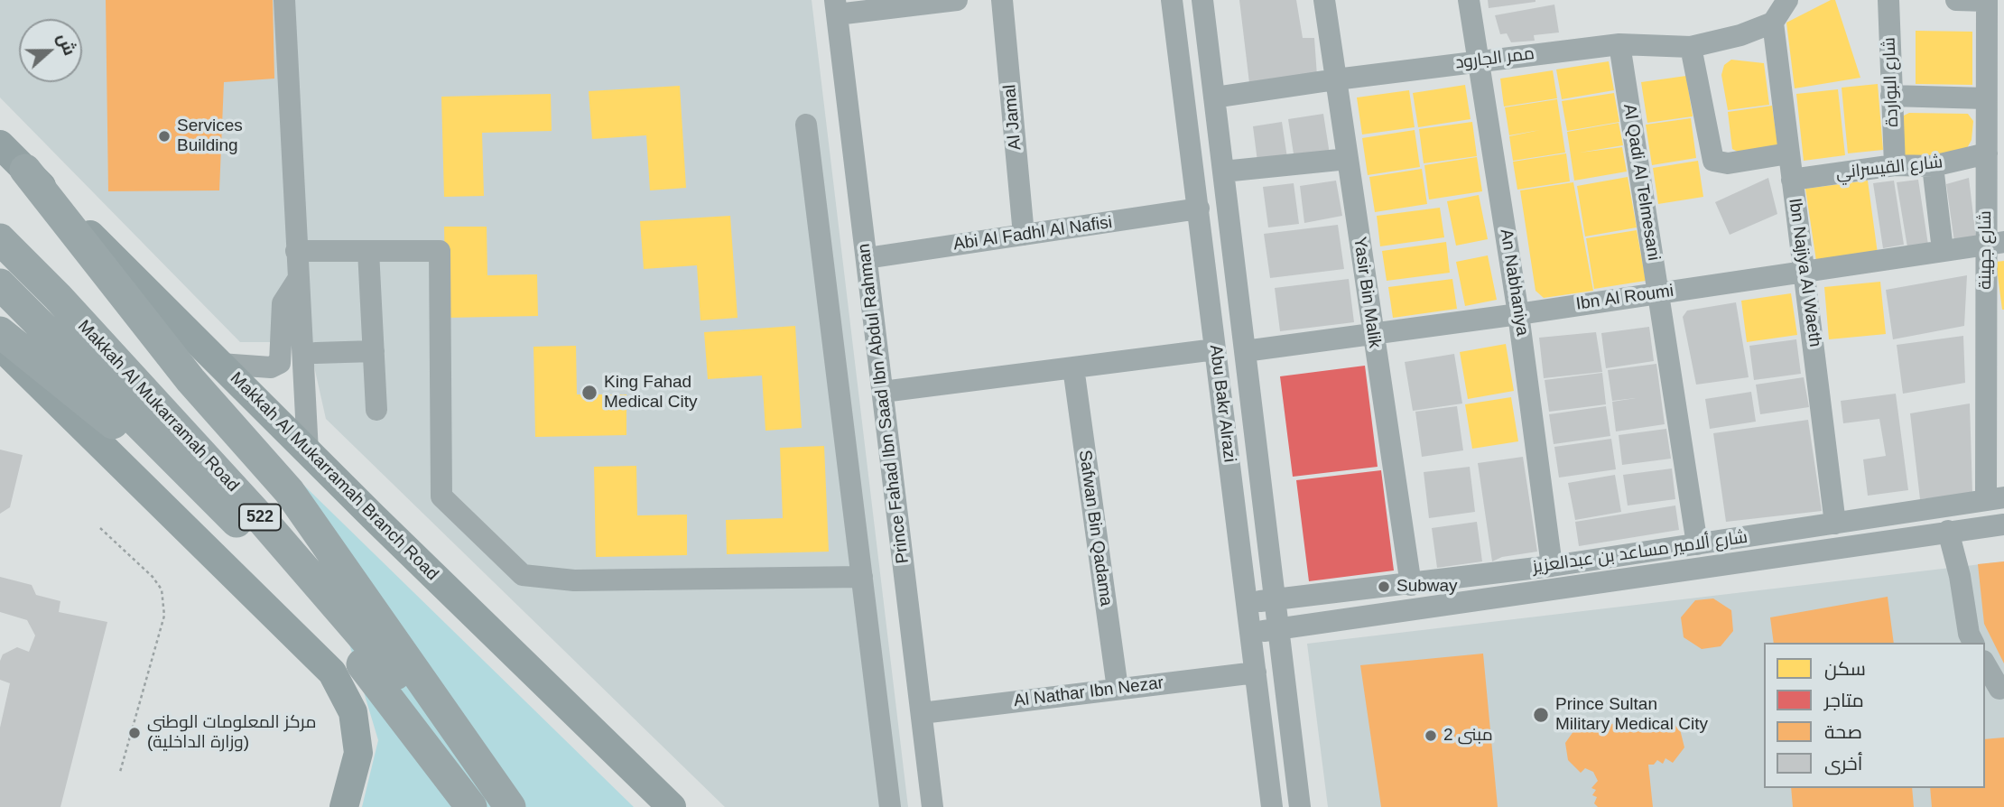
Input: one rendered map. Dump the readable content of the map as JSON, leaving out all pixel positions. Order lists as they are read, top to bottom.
{
  "streets": {
    "highway": ["Makkah Al Mukarramah Road", "522"],
    "main road": ["Makkah Al Mukarramah Branch Road"],
    "street": [
      "ممر الجارود",
      "شارع البواردة",
      "Al Jamal",
      "شارع القيسراني",
      "Al Qadi Al Telmesani",
      "Abi Al Fadhl Al Nafisi",
      "شارع جهينة",
      "Ibn Najiya Al Waeth",
      "An Nabhaniya",
      "Yasir Bin Malik",
      "Ibn Al Roumi",
      "Prince Fahad Ibn Saad Ibn Abdul Rahman",
      "Abu Bakr Alrazi",
      "Safwan Bin Qadama",
      "شارع ألامير مساعد بن عبدالعزيز",
      "Al Nathar Ibn Nezar"
    ]
  },
  "crossings": [
    ["ممر الجارود", "Al Qadi Al Telmesani"],
    ["ممر الجارود", "Ibn Najiya Al Waeth"],
    ["ممر الجارود", "An Nabhaniya"],
    ["ممر الجارود", "Yasir Bin Malik"],
    ["ممر الجارود", "Abu Bakr Alrazi"],
    ["شارع البواردة", "شارع القيسراني"],
    ["Al Jamal", "Abi Al Fadhl Al Nafisi"],
    ["شارع القيسراني", "شارع جهينة"],
    ["شارع القيسراني", "Ibn Najiya Al Waeth"],
    ["Al Qadi Al Telmesani", "Ibn Al Roumi"],
    ["Al Qadi Al Telmesani", "شارع ألامير مساعد بن عبدالعزيز"],
    ["Abi Al Fadhl Al Nafisi", "Prince Fahad Ibn Saad Ibn Abdul Rahman"],
    ["Abi Al Fadhl Al Nafisi", "Abu Bakr Alrazi"],
    ["شارع جهينة", "Ibn Al Roumi"],
    ["شارع جهينة", "شارع ألامير مساعد بن عبدالعزيز"],
    ["Ibn Najiya Al Waeth", "Ibn Al Roumi"],
    ["Ibn Najiya Al Waeth", "شارع ألامير مساعد بن عبدالعزيز"],
    ["An Nabhaniya", "Ibn Al Roumi"],
    ["An Nabhaniya", "شارع ألامير مساعد بن عبدالعزيز"],
    ["Yasir Bin Malik", "Ibn Al Roumi"],
    ["Yasir Bin Malik", "شارع ألامير مساعد بن عبدالعزيز"],
    ["Ibn Al Roumi", "Abu Bakr Alrazi"],
    ["Prince Fahad Ibn Saad Ibn Abdul Rahman", "Al Nathar Ibn Nezar"],
    ["Abu Bakr Alrazi", "شارع ألامير مساعد بن عبدالعزيز"],
    ["Abu Bakr Alrazi", "Al Nathar Ibn Nezar"],
    ["Safwan Bin Qadama", "Al Nathar Ibn Nezar"]
  ],
  "places": [
    "Services Building",
    "King Fahad Medical City",
    "Subway",
    "Prince Sultan Military Medical City",
    "مركز المعلومات الوطني (وزارة الداخلية)",
    "مبنى 2"
  ],
  "legend": [
    "سكن",
    "متاجر",
    "صحة",
    "أخرى"
  ],
  "north": "right"
}
